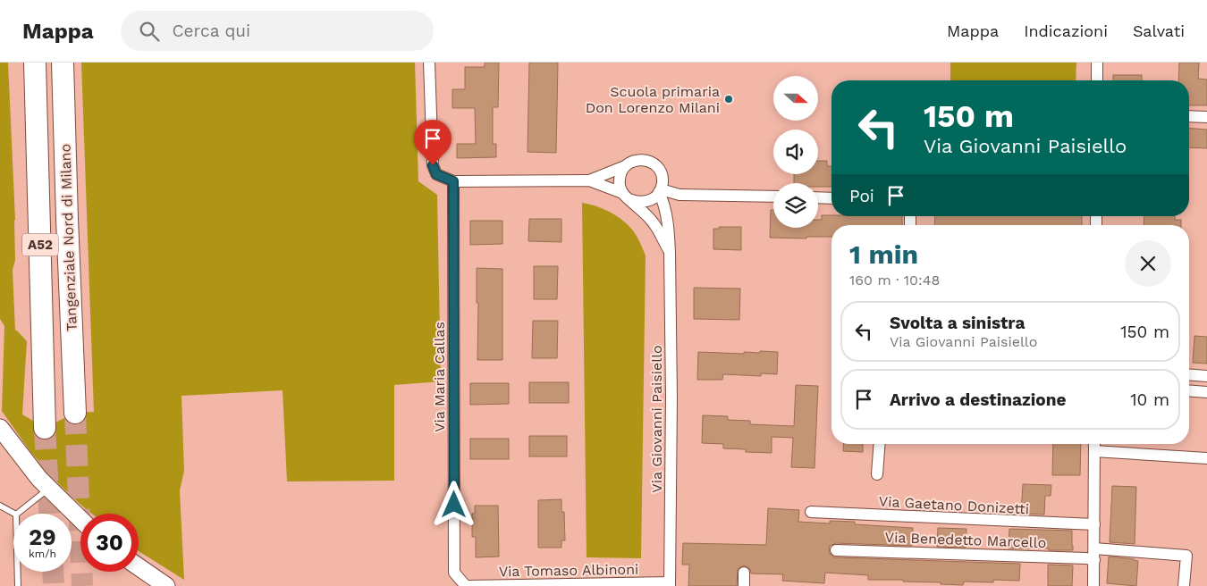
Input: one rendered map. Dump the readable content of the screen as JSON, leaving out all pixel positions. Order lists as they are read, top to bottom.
{
  "streets": {
    "highway": ["Tangenziale Nord di Milano", "A52"],
    "street": [
      "Via Maria Callas",
      "Via Giovanni Paisiello",
      "Via Gaetano Donizetti",
      "Via Benedetto Marcello",
      "Via Tomaso Albinoni"
    ]
  },
  "crossings": [
    ["Via Maria Callas", "Via Giovanni Paisiello"],
    ["Via Maria Callas", "Via Tomaso Albinoni"],
    ["Via Giovanni Paisiello", "Via Tomaso Albinoni"]
  ],
  "places": ["Scuola primaria Don Lorenzo Milani"],
  "north": "right",
  "page": {
    "header": "Mappa",
    "search": "Cerca qui",
    "nav": ["Mappa", "Indicazioni", "Salvati"],
    "turn": ["150 m", "Via Giovanni Paisiello"],
    "then": "Poi",
    "heading": ["1 min", "160 m · 10:48"],
    "list": [
      {
        "name": "Svolta a sinistra",
        "note": "Via Giovanni Paisiello",
        "value": "150 m"
      },
      {
        "name": "Arrivo a destinazione",
        "value": "10 m"
      }
    ],
    "speed": "29 km/h",
    "limit": "30"
  }
}
